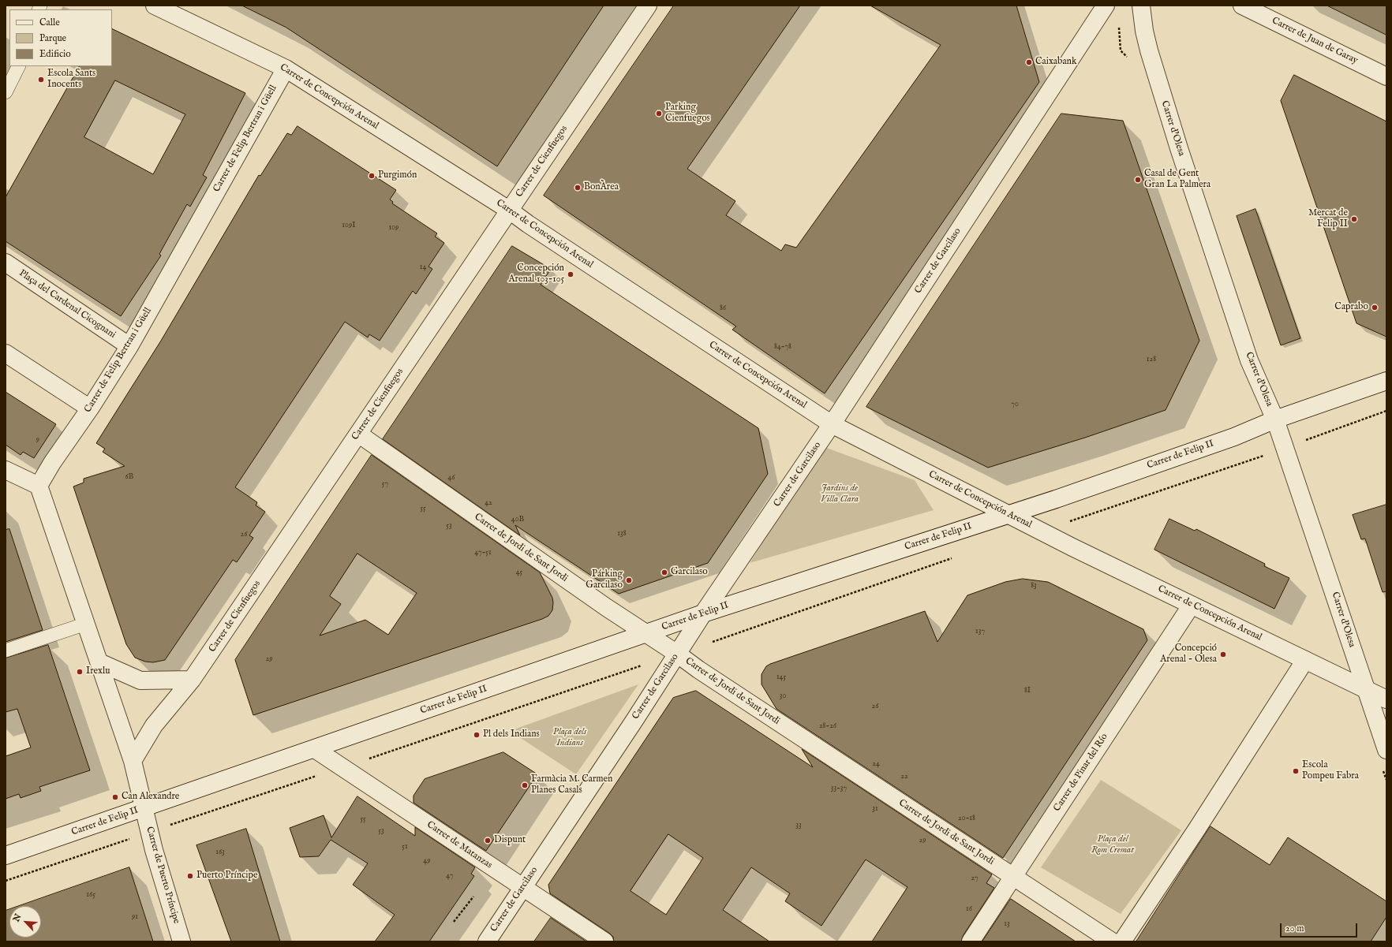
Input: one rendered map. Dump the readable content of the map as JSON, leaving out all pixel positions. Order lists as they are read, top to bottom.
{
  "streets": {
    "street": [
      "Carrer de Juan de Garay",
      "Carrer de Concepción Arenal",
      "Carrer d'Olesa",
      "Carrer de Felip Bertran i Güell",
      "Carrer de Cienfuegos",
      "Carrer de Garcilaso",
      "Plaça del Cardenal Cicognani",
      "Carrer de Felip II",
      "Carrer de Jordi de Sant Jordi",
      "Carrer de Pinar del Río",
      "Carrer de Matanzas",
      "Carrer de Puerto Príncipe"
    ]
  },
  "crossings": [
    ["Carrer de Concepción Arenal", "Carrer d'Olesa"],
    ["Carrer de Concepción Arenal", "Carrer de Felip Bertran i Güell"],
    ["Carrer de Concepción Arenal", "Carrer de Cienfuegos"],
    ["Carrer de Concepción Arenal", "Carrer de Garcilaso"],
    ["Carrer de Concepción Arenal", "Carrer de Felip II"],
    ["Carrer de Concepción Arenal", "Carrer de Pinar del Río"],
    ["Carrer d'Olesa", "Carrer de Felip II"],
    ["Carrer de Felip Bertran i Güell", "Plaça del Cardenal Cicognani"],
    ["Carrer de Cienfuegos", "Carrer de Jordi de Sant Jordi"],
    ["Carrer de Garcilaso", "Carrer de Felip II"],
    ["Carrer de Garcilaso", "Carrer de Jordi de Sant Jordi"],
    ["Carrer de Garcilaso", "Carrer de Matanzas"],
    ["Carrer de Felip II", "Carrer de Jordi de Sant Jordi"],
    ["Carrer de Felip II", "Carrer de Matanzas"],
    ["Carrer de Felip II", "Carrer de Puerto Príncipe"],
    ["Carrer de Jordi de Sant Jordi", "Carrer de Pinar del Río"]
  ],
  "parks": ["Jardins de Villa Clara", "Plaça dels Indians", "Plaça del Rom Cremat"],
  "places": [
    "Caixabank",
    "Escola Sants Inocents",
    "Parking Cienfuegos",
    "Purgimón",
    "Casal de Gent Gran La Palmera",
    "BonÀrea",
    "Mercat de Felip II",
    "Concepción Arenal 103-105",
    "Caprabo",
    "Garcilaso",
    "Párking Garcilaso",
    "Concepció Arenal - Olesa",
    "Irexlu",
    "Pl dels Indians",
    "Escola Pompeu Fabra",
    "Farmàcia M. Carmen Planes Casals",
    "Can Alexandre",
    "Dispunt",
    "Puerto Príncipe"
  ],
  "house_numbers": [
    "109I",
    "109",
    "14",
    "86",
    "84-78",
    "128",
    "70",
    "9",
    "6B",
    "46",
    "57",
    "42",
    "55",
    "40B",
    "53",
    "138",
    "26",
    "47-51",
    "45",
    "83",
    "137",
    "29",
    "145",
    "8I",
    "30",
    "26",
    "28-26",
    "24",
    "22",
    "33-37",
    "31",
    "20-18",
    "55",
    "33",
    "53",
    "29",
    "51",
    "163",
    "49",
    "47",
    "27",
    "165",
    "16",
    "91",
    "13"
  ],
  "legend": ["Calle", "Parque", "Edificio"],
  "scale_bar": "20 m",
  "north": "top left"
}
